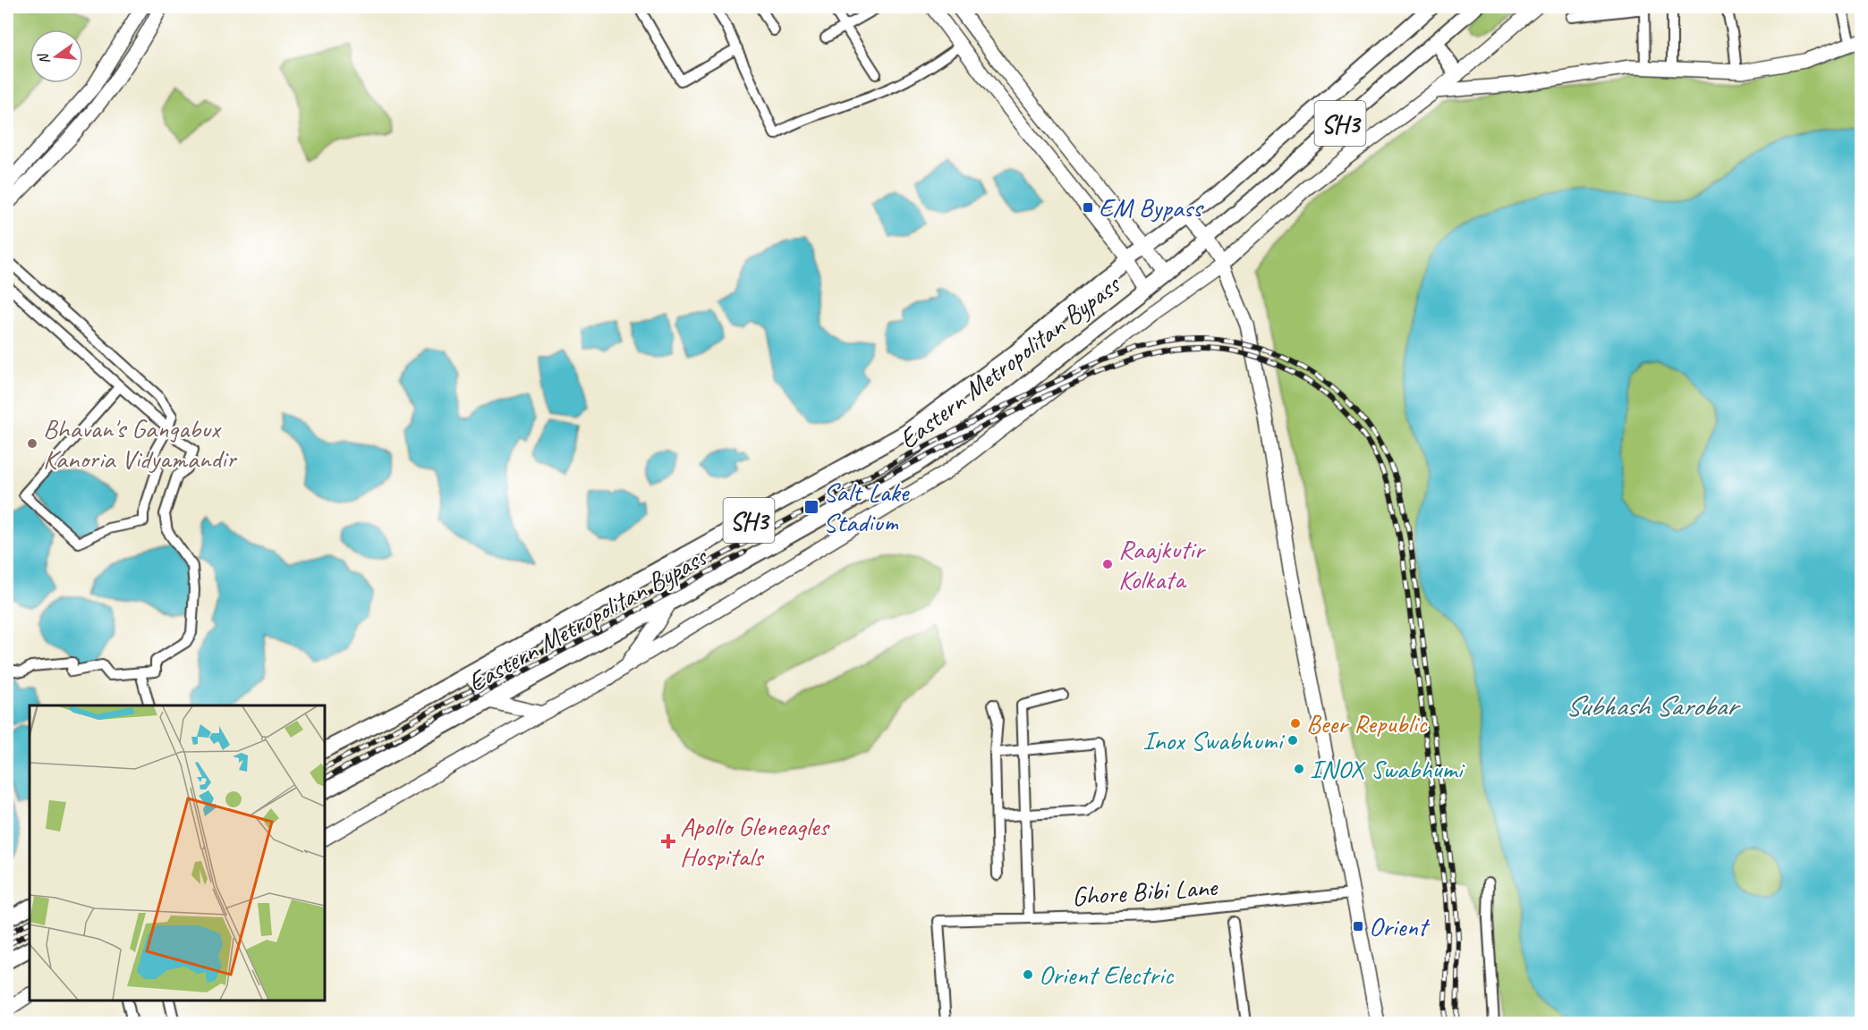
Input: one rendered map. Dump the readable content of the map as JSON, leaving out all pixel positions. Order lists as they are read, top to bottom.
{
  "streets": {
    "main road": ["SH3", "Eastern Metropolitan Bypass"],
    "street": ["Ghore Bibi Lane"]
  },
  "water": ["Subhash Sarobar"],
  "places": {
    "transit": ["EM Bypass", "Salt Lake Stadium", "Orient"],
    "other": [
      "Bhavan's Gangabux Kanoria Vidyamandir",
      "Raajkutir Kolkata",
      "Beer Republic",
      "Inox Swabhumi",
      "INOX Swabhumi",
      "Orient Electric"
    ],
    "health": ["Apollo Gleneagles Hospitals"]
  },
  "north": "left"
}
